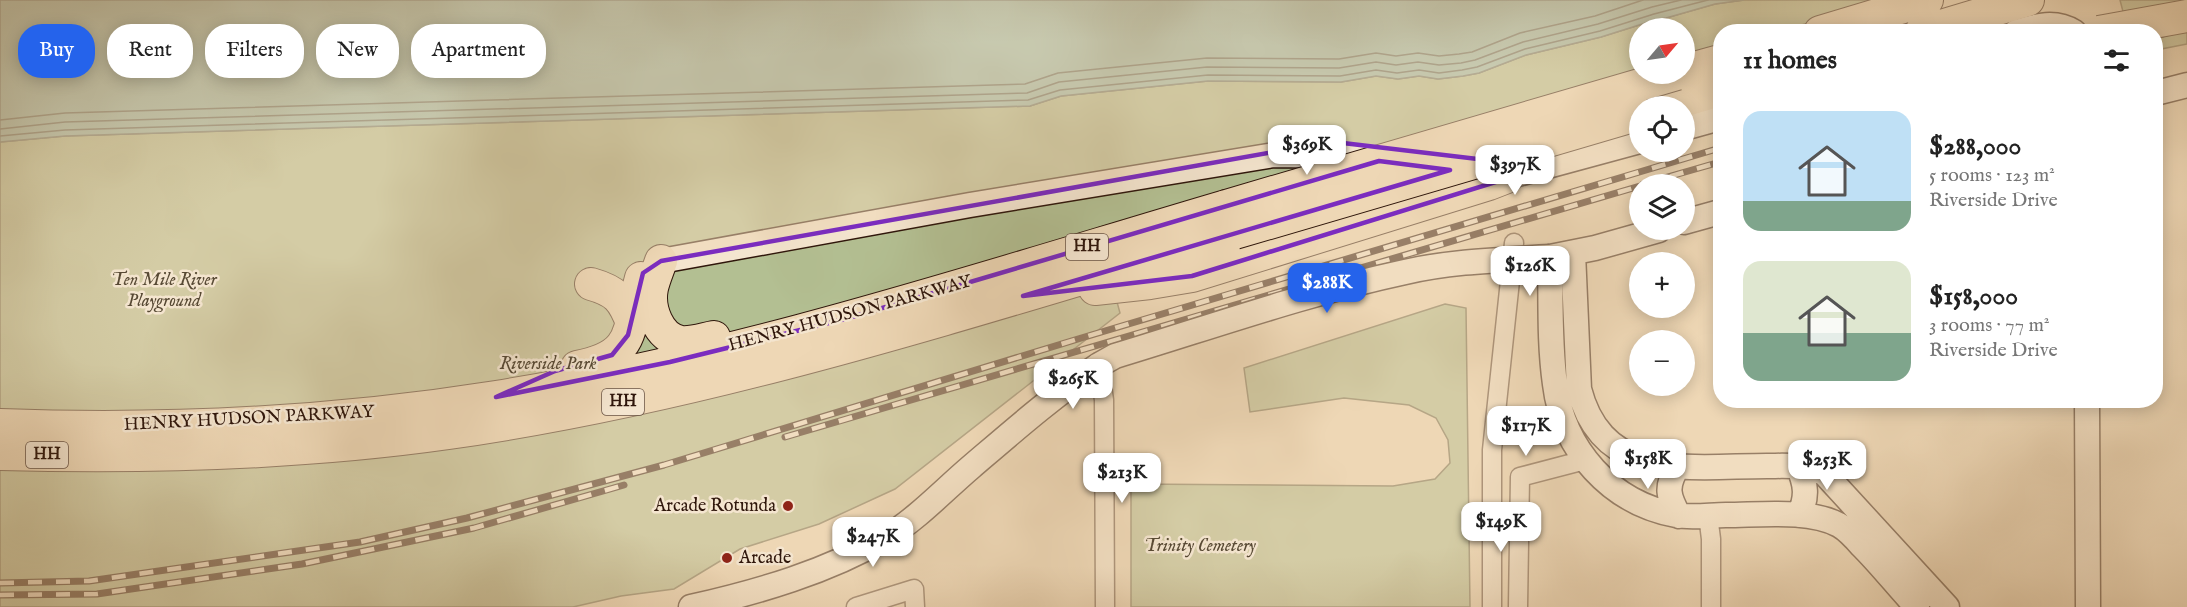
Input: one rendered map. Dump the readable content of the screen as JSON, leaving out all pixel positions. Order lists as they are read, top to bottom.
{
  "streets": {
    "highway": ["HH", "HENRY HUDSON PARKWAY"]
  },
  "parks": ["Ten Mile River Playground", "Riverside Park", "Trinity Cemetery"],
  "places": ["Arcade Rotunda", "Arcade"],
  "north": "top right",
  "page": {
    "map_buttons": ["+", "−"],
    "chip": [
      "Buy",
      "Rent",
      "Filters",
      "New",
      "Apartment"
    ],
    "heading": "11 homes",
    "list": [
      {
        "name": "$288,000",
        "note": "5 rooms · 123 m² · Riverside Drive"
      },
      {
        "name": "$158,000",
        "note": "3 rooms · 77 m² · Riverside Drive"
      }
    ],
    "price": [
      "$369K",
      "$397K",
      "$126K",
      "$288K",
      "$265K",
      "$117K",
      "$158K",
      "$253K",
      "$213K",
      "$149K",
      "$247K"
    ]
  }
}
